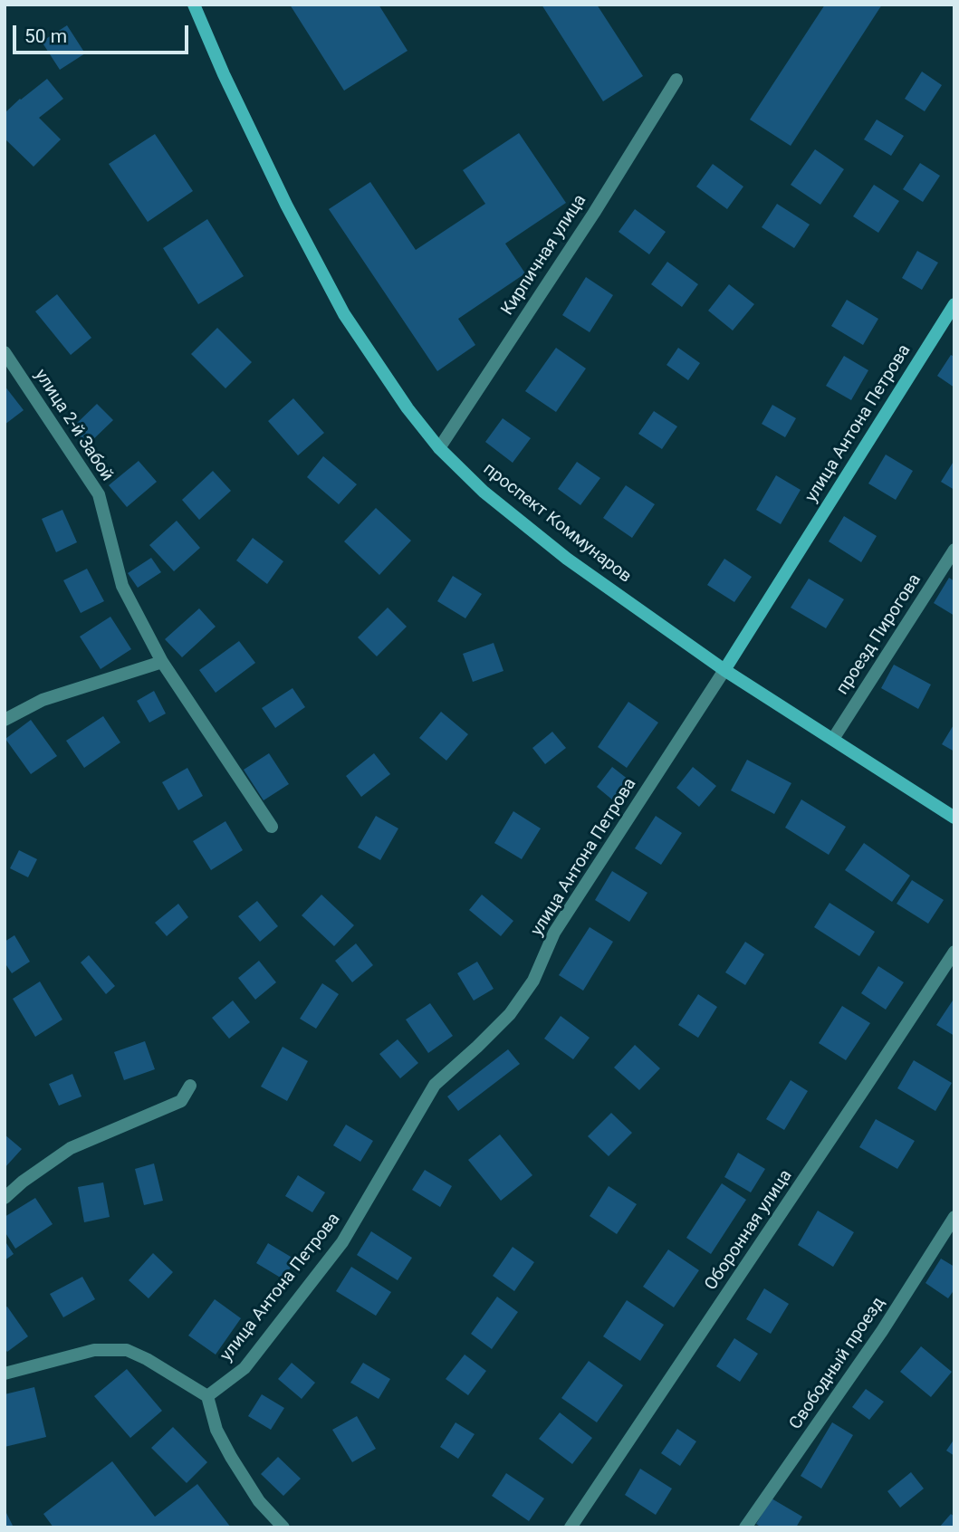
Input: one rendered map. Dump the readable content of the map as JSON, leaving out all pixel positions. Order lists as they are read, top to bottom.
{
  "streets": {
    "street": [
      "Кирпичная улица",
      "улица Антона Петрова",
      "улица 2-й Забой",
      "проспект Коммунаров",
      "проезд Пирогова",
      "Оборонная улица",
      "Свободный проезд"
    ]
  },
  "crossings": [
    ["Кирпичная улица", "проспект Коммунаров"],
    ["улица Антона Петрова", "проспект Коммунаров"],
    ["проспект Коммунаров", "проезд Пирогова"]
  ],
  "scale_bar": "50 m"
}
